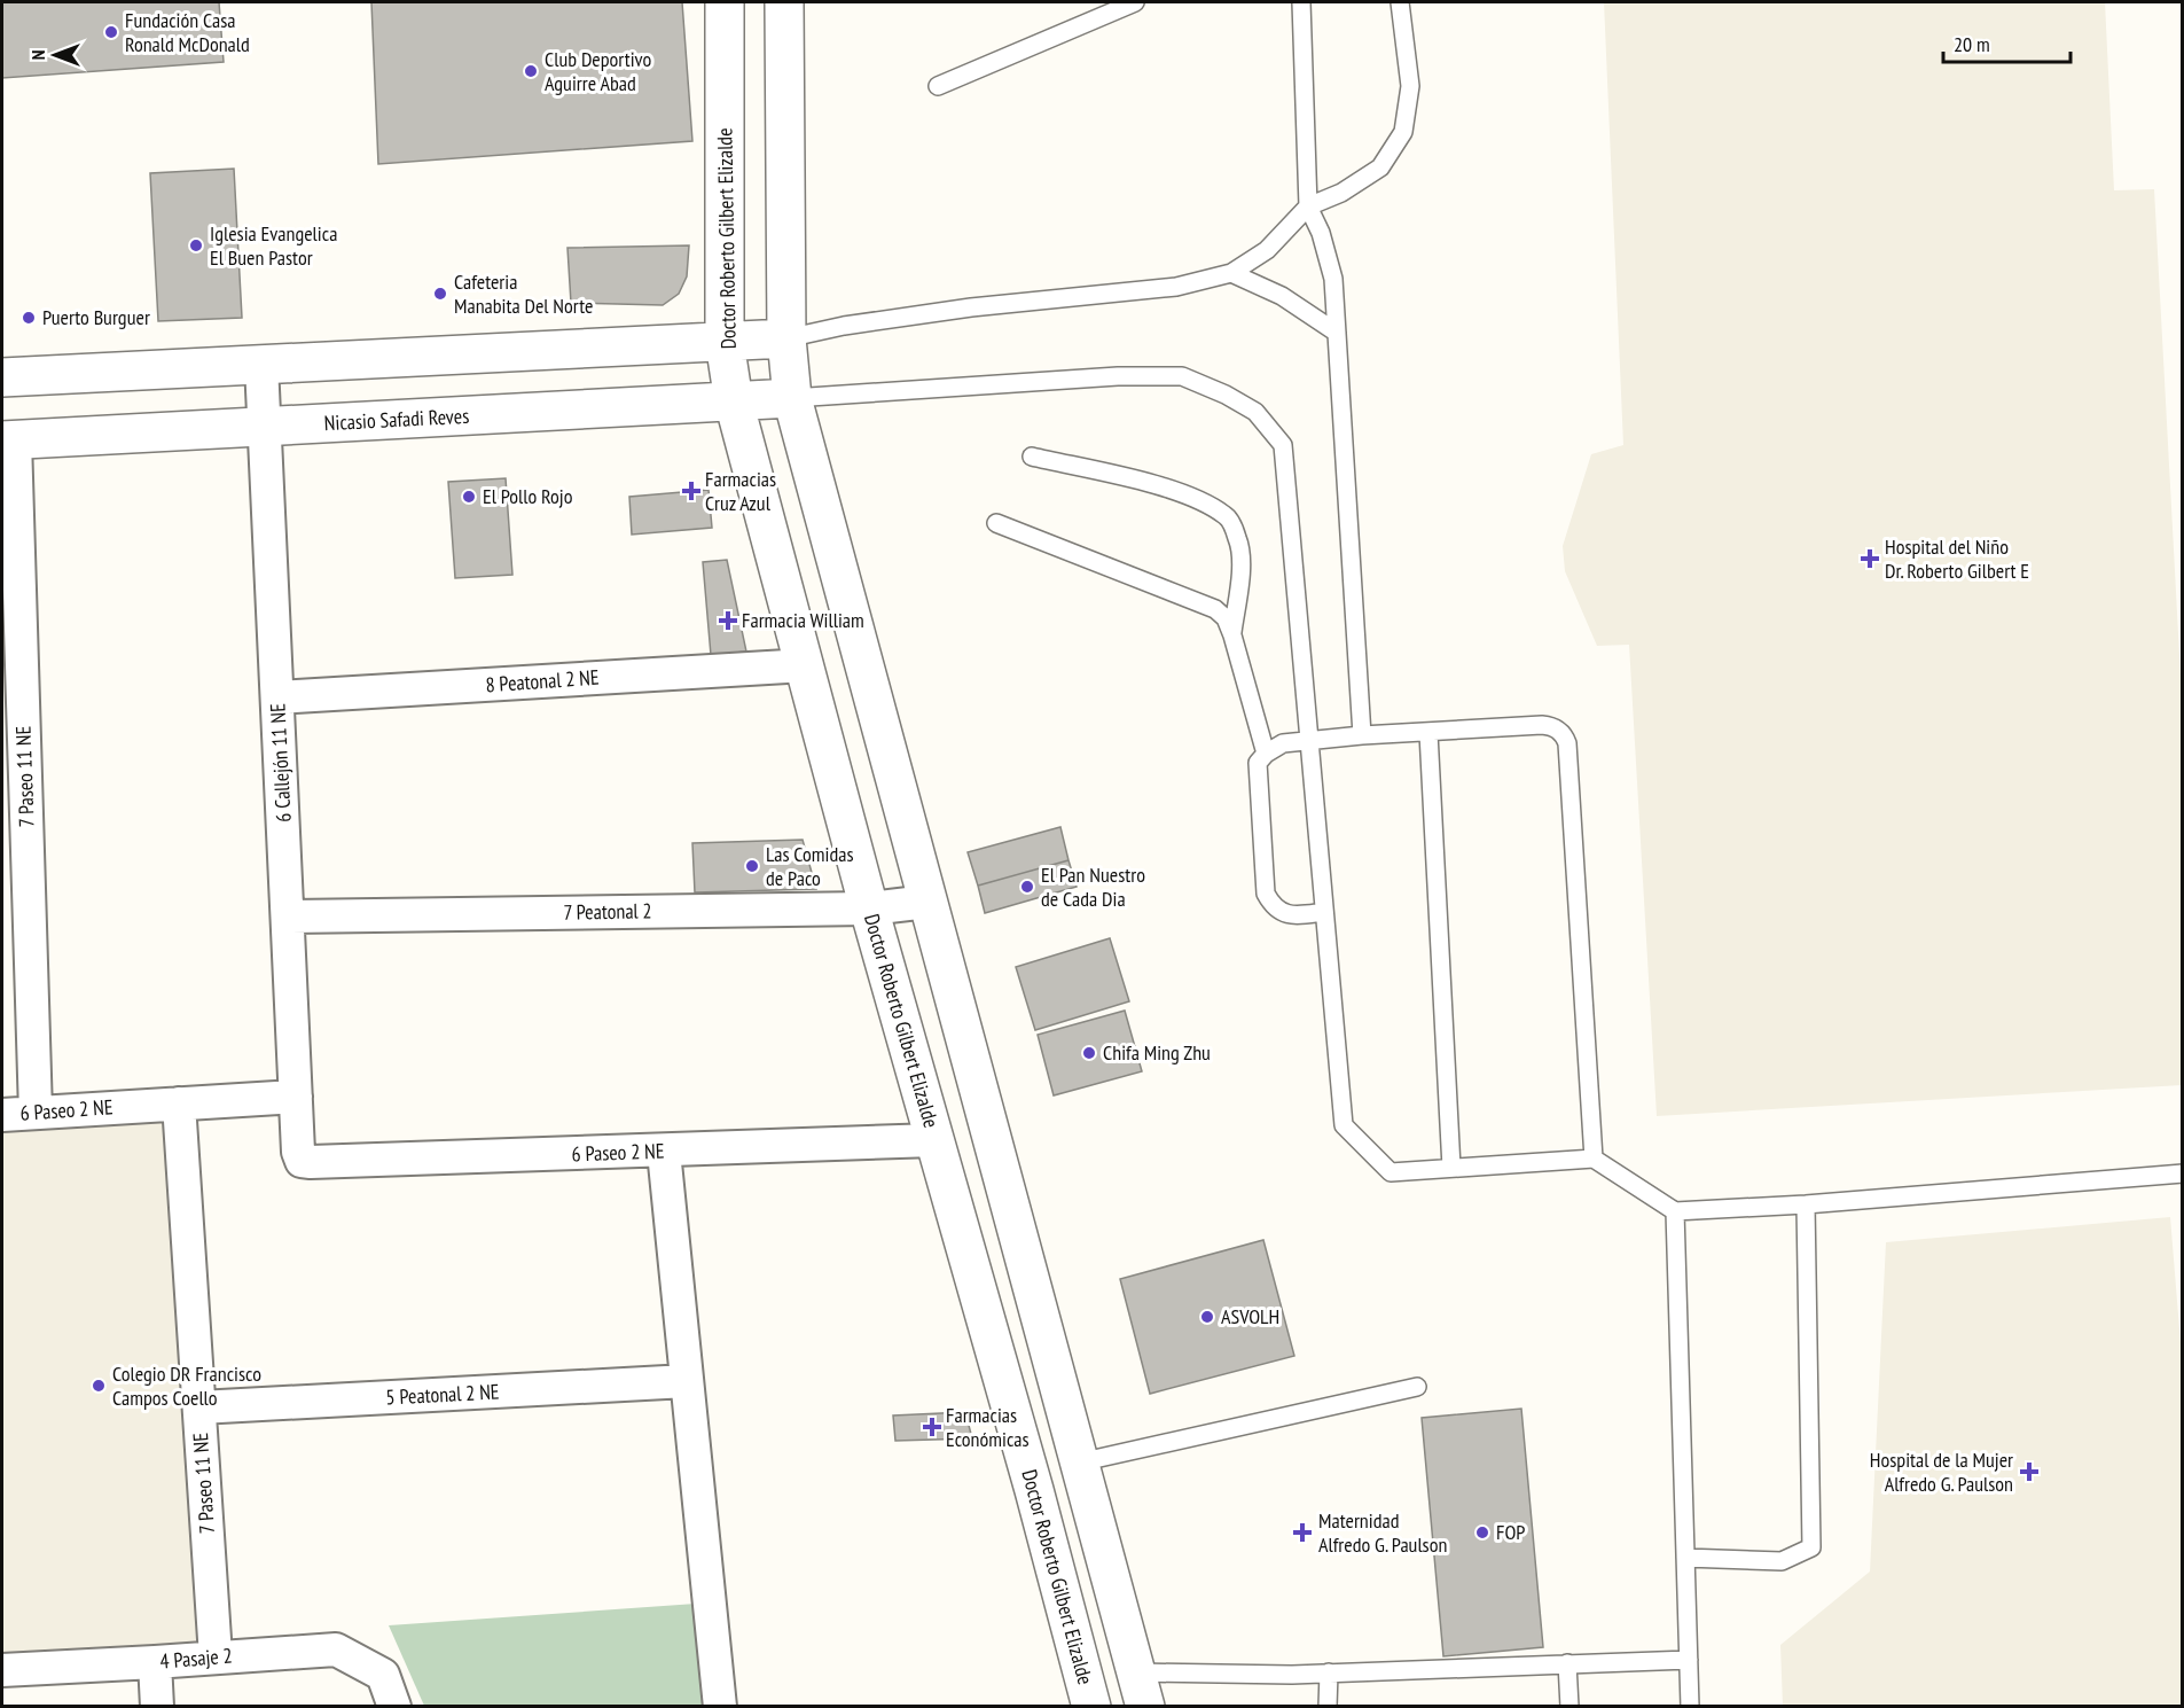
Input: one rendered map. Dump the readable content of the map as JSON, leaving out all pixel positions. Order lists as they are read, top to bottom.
{
  "streets": {
    "street": [
      "Doctor Roberto Gilbert Elizalde",
      "Nicasio Safadi Reves",
      "8 Peatonal 2 NE",
      "6 Callejón 11 NE",
      "7 Paseo 11 NE",
      "7 Peatonal 2",
      "6 Paseo 2 NE",
      "5 Peatonal 2 NE",
      "4 Pasaje 2"
    ]
  },
  "crossings": [
    ["Doctor Roberto Gilbert Elizalde", "Nicasio Safadi Reves"],
    ["Doctor Roberto Gilbert Elizalde", "8 Peatonal 2 NE"],
    ["Doctor Roberto Gilbert Elizalde", "7 Peatonal 2"],
    ["Doctor Roberto Gilbert Elizalde", "6 Paseo 2 NE"],
    ["Nicasio Safadi Reves", "6 Callejón 11 NE"],
    ["Nicasio Safadi Reves", "7 Paseo 11 NE"],
    ["8 Peatonal 2 NE", "6 Callejón 11 NE"],
    ["6 Callejón 11 NE", "7 Peatonal 2"],
    ["6 Callejón 11 NE", "6 Paseo 2 NE"],
    ["7 Paseo 11 NE", "6 Paseo 2 NE"],
    ["7 Paseo 11 NE", "5 Peatonal 2 NE"],
    ["7 Paseo 11 NE", "4 Pasaje 2"]
  ],
  "places": {
    "other": [
      "Fundación Casa Ronald McDonald",
      "Club Deportivo Aguirre Abad",
      "Iglesia Evangelica El Buen Pastor",
      "Cafeteria Manabita Del Norte",
      "Puerto Burguer",
      "El Pollo Rojo",
      "Las Comidas de Paco",
      "El Pan Nuestro de Cada Dia",
      "Chifa Ming Zhu",
      "ASVOLH",
      "Colegio DR Francisco Campos Coello",
      "FOP"
    ],
    "health": [
      "Farmacias Cruz Azul",
      "Hospital del Niño Dr. Roberto Gilbert E",
      "Farmacia William",
      "Farmacias Económicas",
      "Hospital de la Mujer Alfredo G. Paulson",
      "Maternidad Alfredo G. Paulson"
    ]
  },
  "scale_bar": "20 m",
  "north": "left"
}
